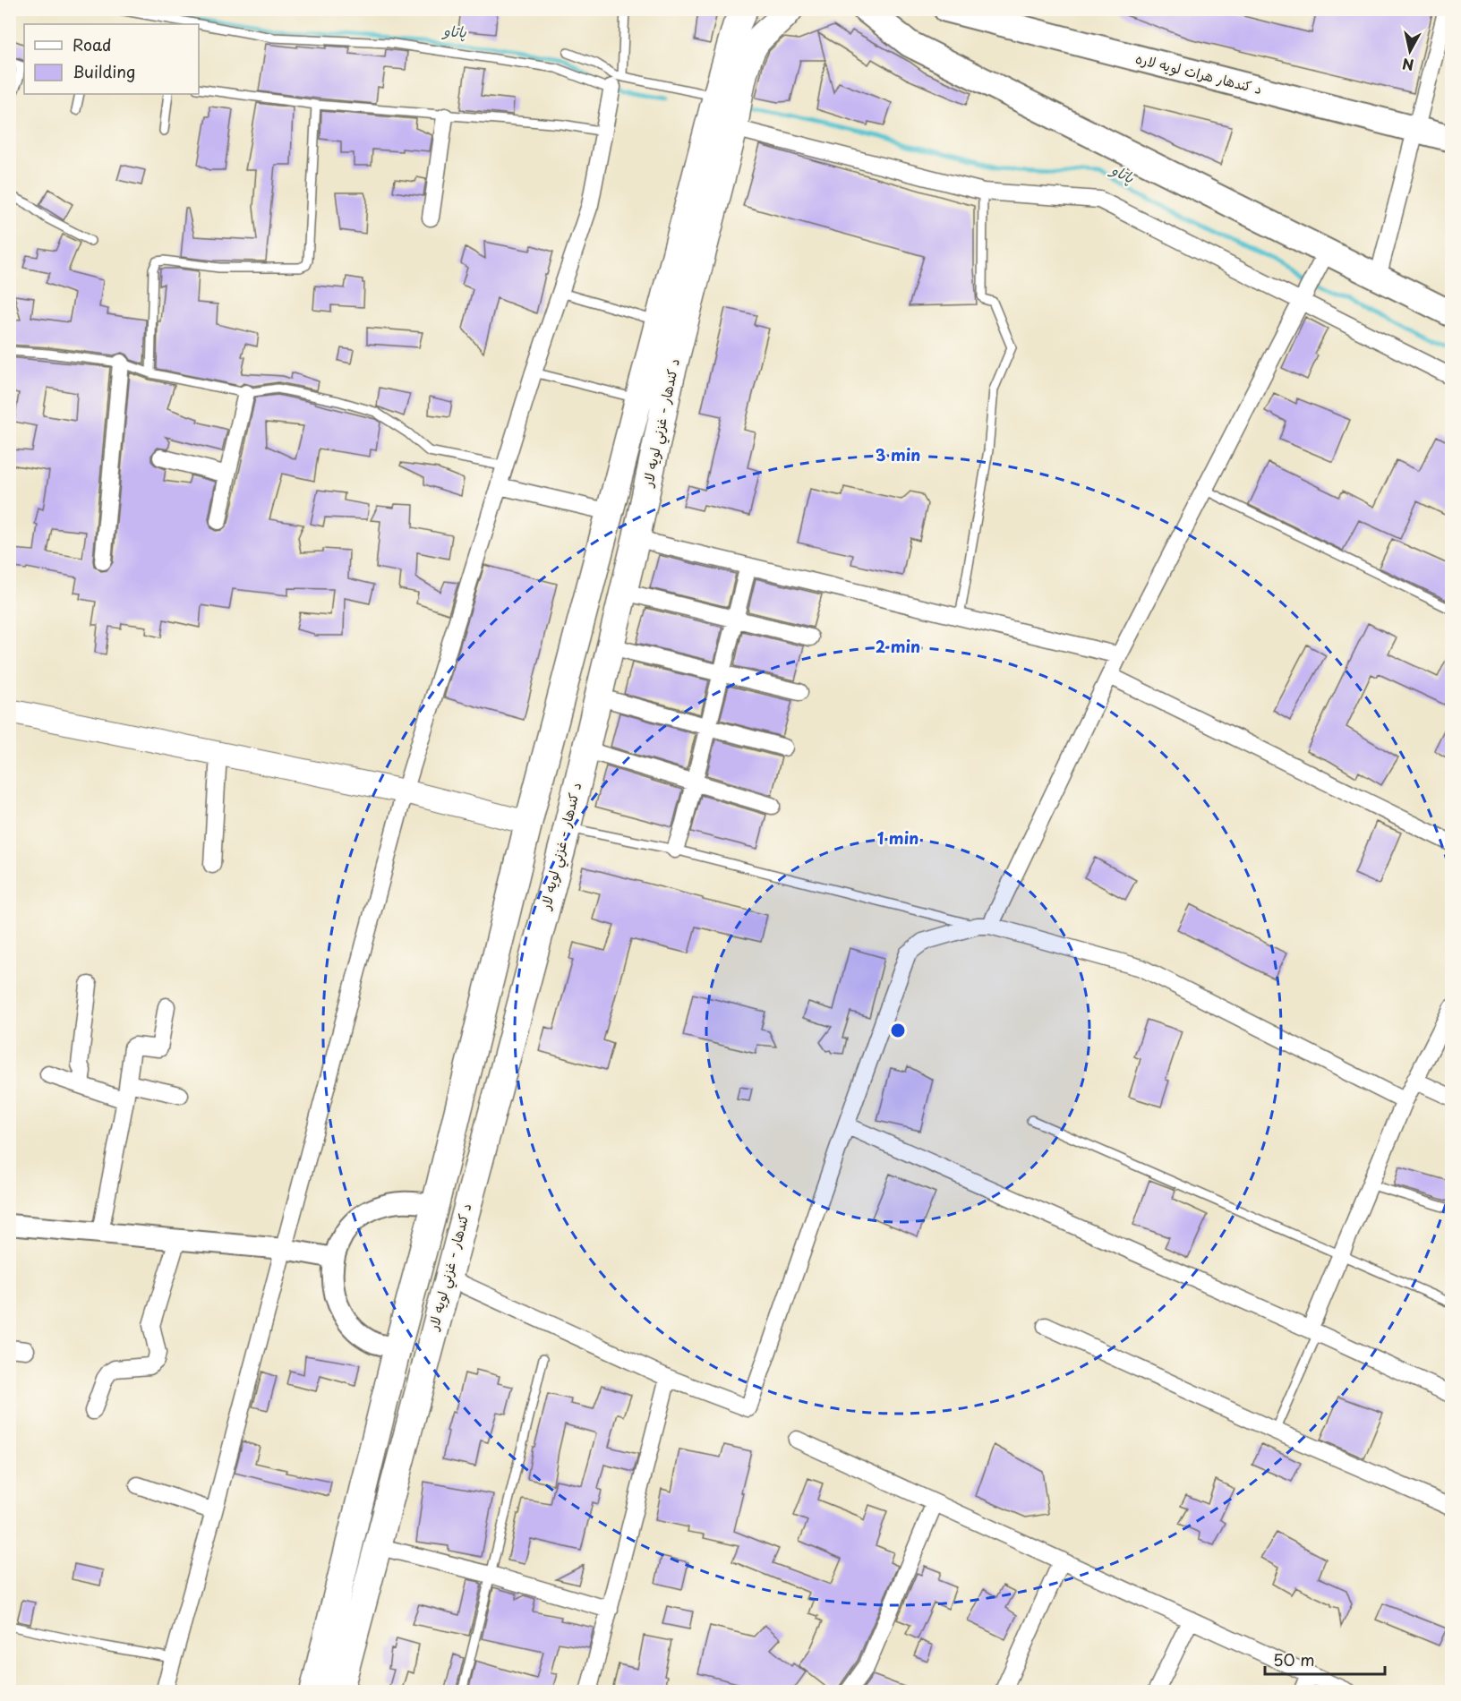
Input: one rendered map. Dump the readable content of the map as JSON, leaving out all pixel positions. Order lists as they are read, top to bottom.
{
  "streets": {
    "highway": ["د کندهار - غزني لويه لار"],
    "main road": ["د کندهار هرات لویه لاره"]
  },
  "water": ["پاتاو"],
  "legend": ["Road", "Building"],
  "scale_bar": "50 m",
  "north": "bottom",
  "rings": ["3 min", "2 min", "1 min"]
}
